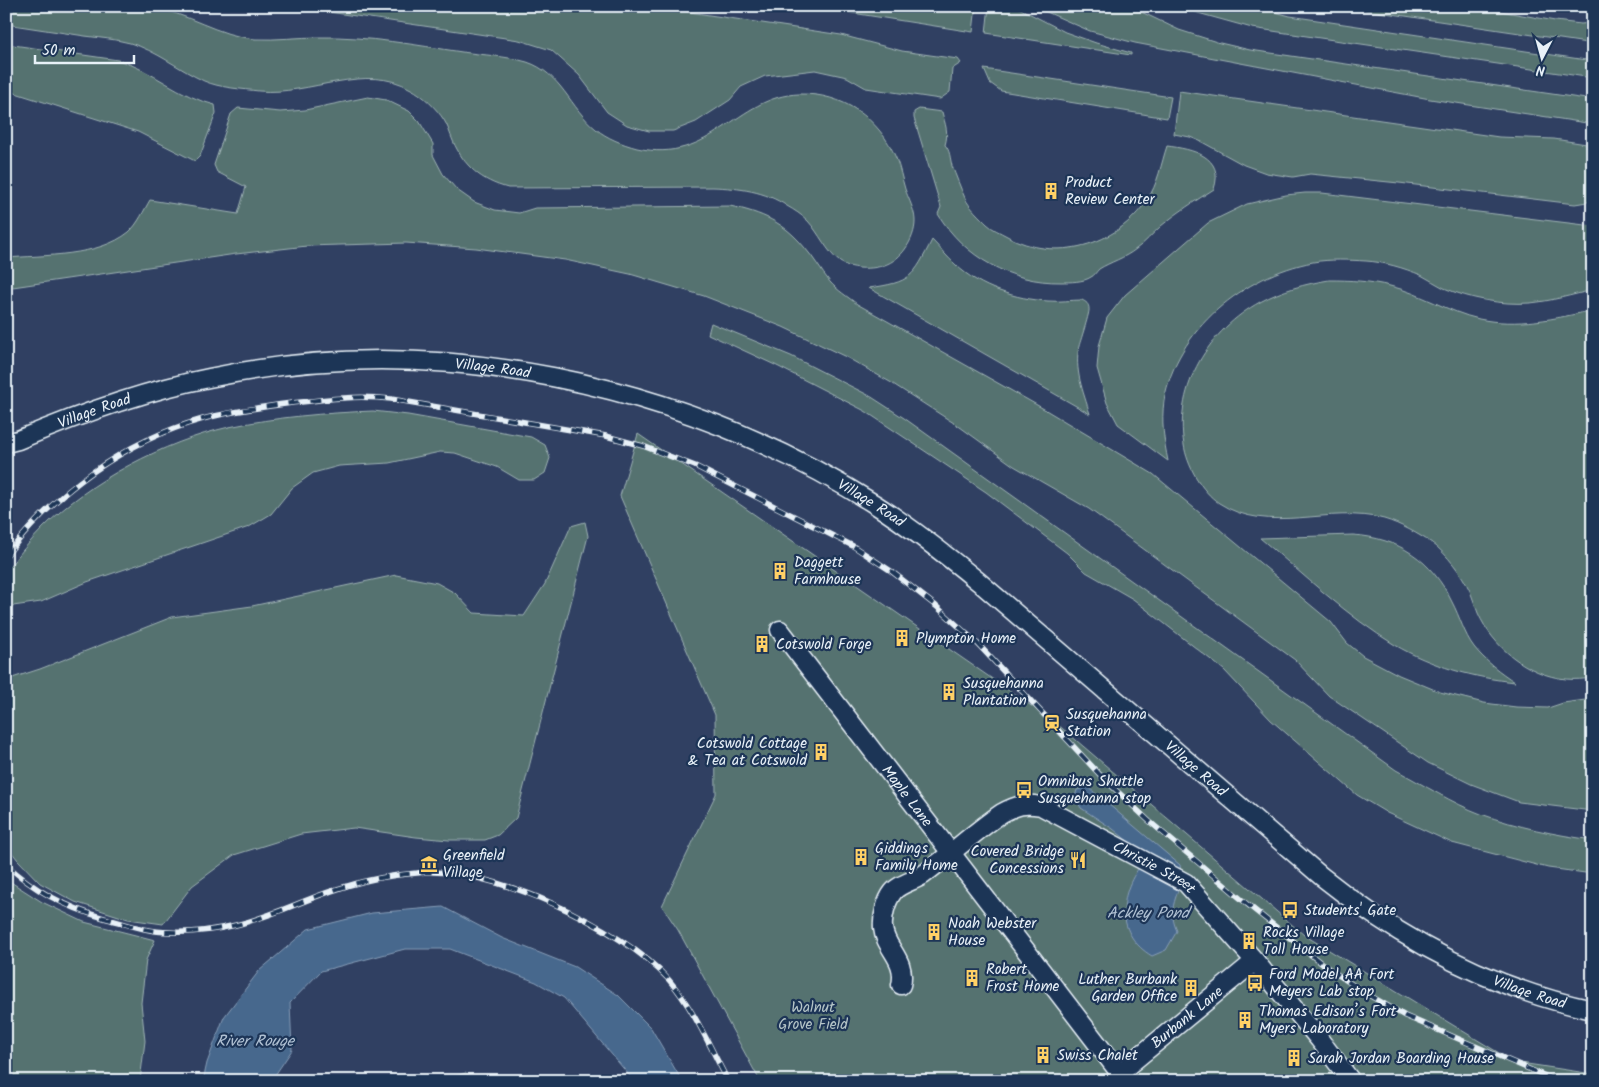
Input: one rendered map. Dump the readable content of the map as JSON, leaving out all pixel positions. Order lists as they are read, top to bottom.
{
  "streets": {
    "street": [
      "Village Road",
      "Maple Lane",
      "Christie Street",
      "Burbank Lane"
    ]
  },
  "crossings": [
    ["Maple Lane", "Christie Street"],
    ["Maple Lane", "Burbank Lane"],
    ["Christie Street", "Burbank Lane"]
  ],
  "water": ["Ackley Pond", "River Rouge"],
  "parks": ["Walnut Grove Field"],
  "places": {
    "building": [
      "Product Review Center",
      "Daggett Farmhouse",
      "Plympton Home",
      "Cotswold Forge",
      "Susquehanna Plantation",
      "Cotswold Cottage & Tea at Cotswold",
      "Giddings Family Home",
      "Noah Webster House",
      "Rocks Village Toll House",
      "Robert Frost Home",
      "Luther Burbank Garden Office",
      "Thomas Edison’s Fort Myers Laboratory",
      "Swiss Chalet",
      "Sarah Jordan Boarding House"
    ],
    "station": ["Susquehanna Station"],
    "bus stop": ["Omnibus Shuttle Susquehanna stop", "Students' Gate", "Ford Model AA Fort Meyers Lab stop"],
    "restaurant": ["Covered Bridge Concessions"],
    "museum": ["Greenfield Village"]
  },
  "scale_bar": "50 m",
  "north": "bottom"
}
